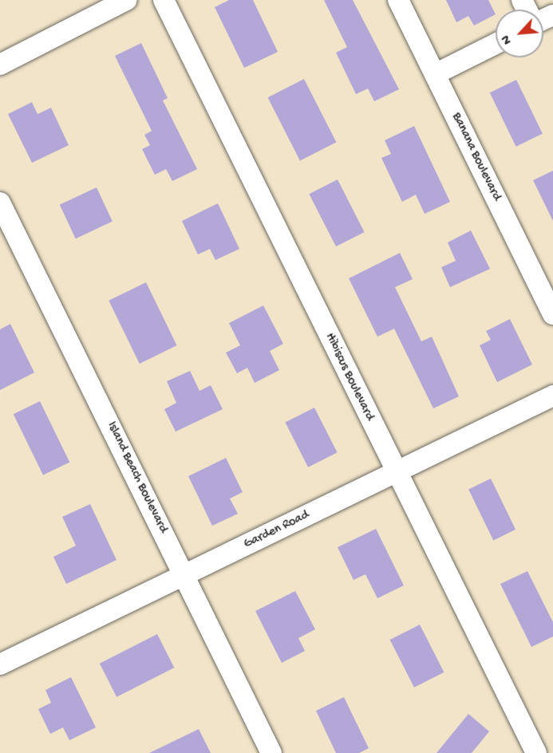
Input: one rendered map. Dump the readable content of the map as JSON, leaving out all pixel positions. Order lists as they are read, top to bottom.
{
  "streets": {
    "street": [
      "Banana Boulevard",
      "Hibiscus Boulevard",
      "Island Beach Boulevard",
      "Garden Road"
    ]
  },
  "crossings": [
    ["Hibiscus Boulevard", "Garden Road"],
    ["Island Beach Boulevard", "Garden Road"]
  ],
  "north": "bottom left"
}
